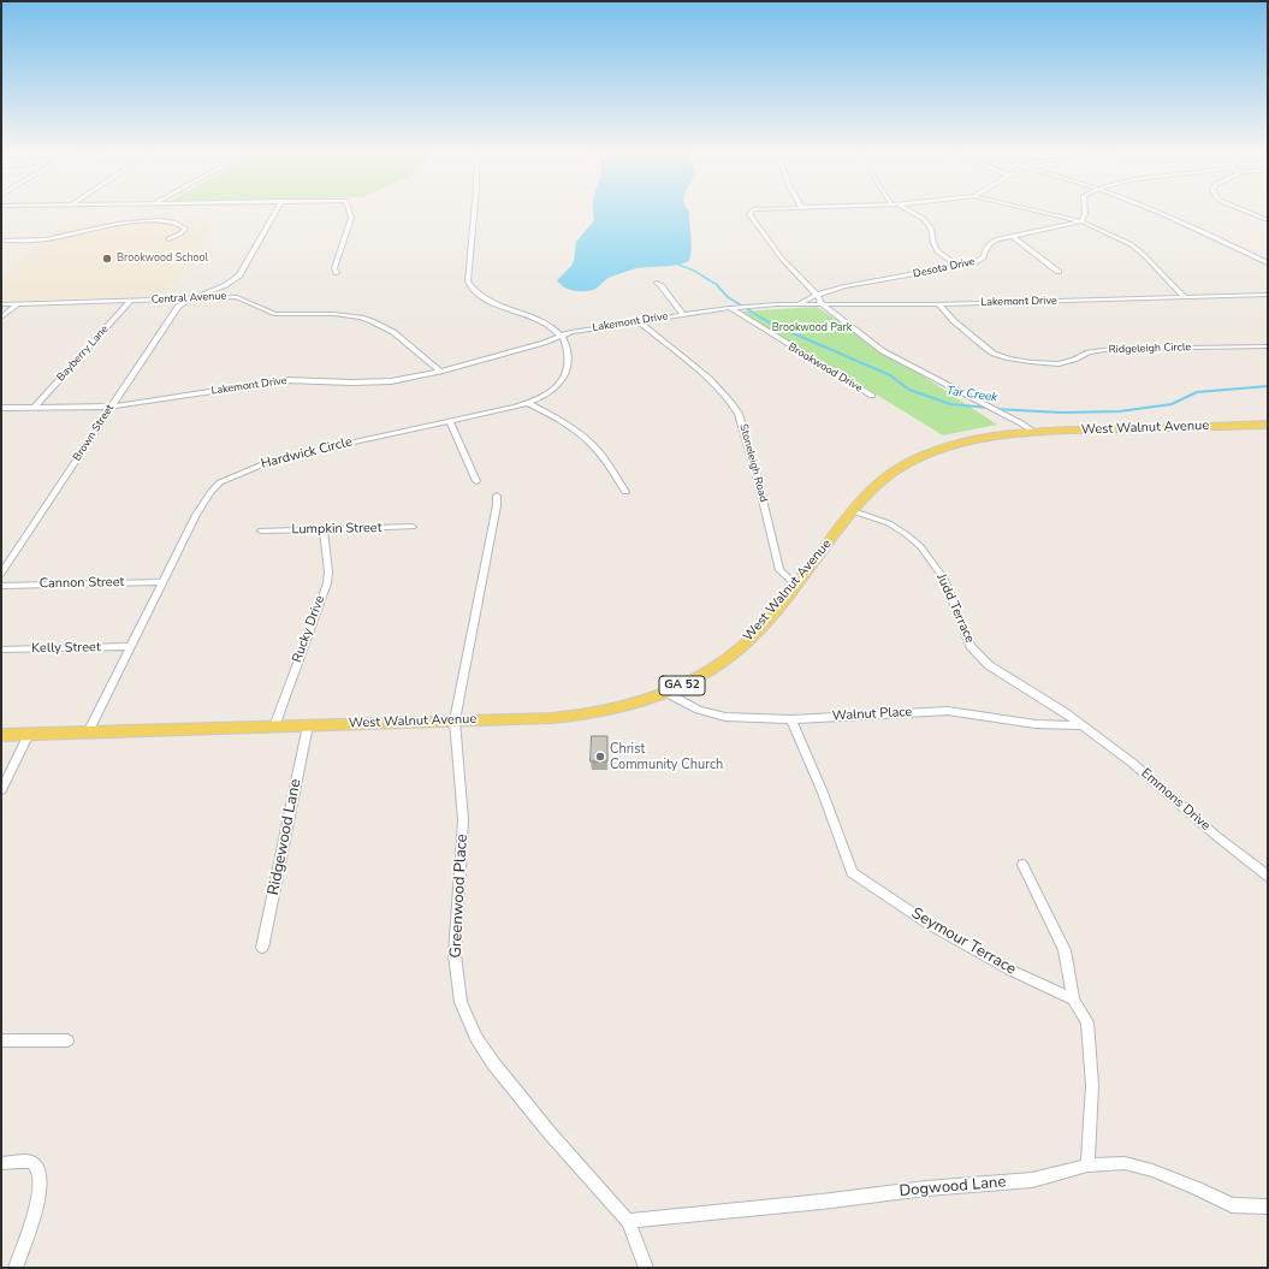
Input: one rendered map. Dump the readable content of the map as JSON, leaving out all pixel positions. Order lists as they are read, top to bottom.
{
  "streets": {
    "main road": ["West Walnut Avenue", "GA 52"],
    "street": [
      "Desota Drive",
      "Central Avenue",
      "Lakemont Drive",
      "Ridgeleigh Circle",
      "Bayberry Lane",
      "Brookwood Drive",
      "Brown Street",
      "Hardwick Circle",
      "Stoneleigh Road",
      "Lumpkin Street",
      "Cannon Street",
      "Judd Terrace",
      "Rucky Drive",
      "Kelly Street",
      "Walnut Place",
      "Emmons Drive",
      "Ridgewood Lane",
      "Greenwood Place",
      "Seymour Terrace",
      "Dogwood Lane"
    ]
  },
  "crossings": [
    ["Desota Drive", "Lakemont Drive"],
    ["Central Avenue", "Lakemont Drive"],
    ["Central Avenue", "Bayberry Lane"],
    ["Central Avenue", "Brown Street"],
    ["Lakemont Drive", "Ridgeleigh Circle"],
    ["Lakemont Drive", "Bayberry Lane"],
    ["Lakemont Drive", "Brookwood Drive"],
    ["Lakemont Drive", "Brown Street"],
    ["Lakemont Drive", "Hardwick Circle"],
    ["Lakemont Drive", "Stoneleigh Road"],
    ["West Walnut Avenue", "Hardwick Circle"],
    ["West Walnut Avenue", "Stoneleigh Road"],
    ["West Walnut Avenue", "Judd Terrace"],
    ["West Walnut Avenue", "Rucky Drive"],
    ["West Walnut Avenue", "Walnut Place"],
    ["West Walnut Avenue", "Ridgewood Lane"],
    ["West Walnut Avenue", "Greenwood Place"],
    ["Hardwick Circle", "Cannon Street"],
    ["Hardwick Circle", "Kelly Street"],
    ["Lumpkin Street", "Rucky Drive"],
    ["Judd Terrace", "Walnut Place"],
    ["Judd Terrace", "Emmons Drive"],
    ["Walnut Place", "Emmons Drive"],
    ["Walnut Place", "Seymour Terrace"],
    ["Greenwood Place", "Dogwood Lane"]
  ],
  "water": ["Tar Creek"],
  "parks": ["Brookwood Park"],
  "places": ["Brookwood School", "Christ Community Church"]
}
